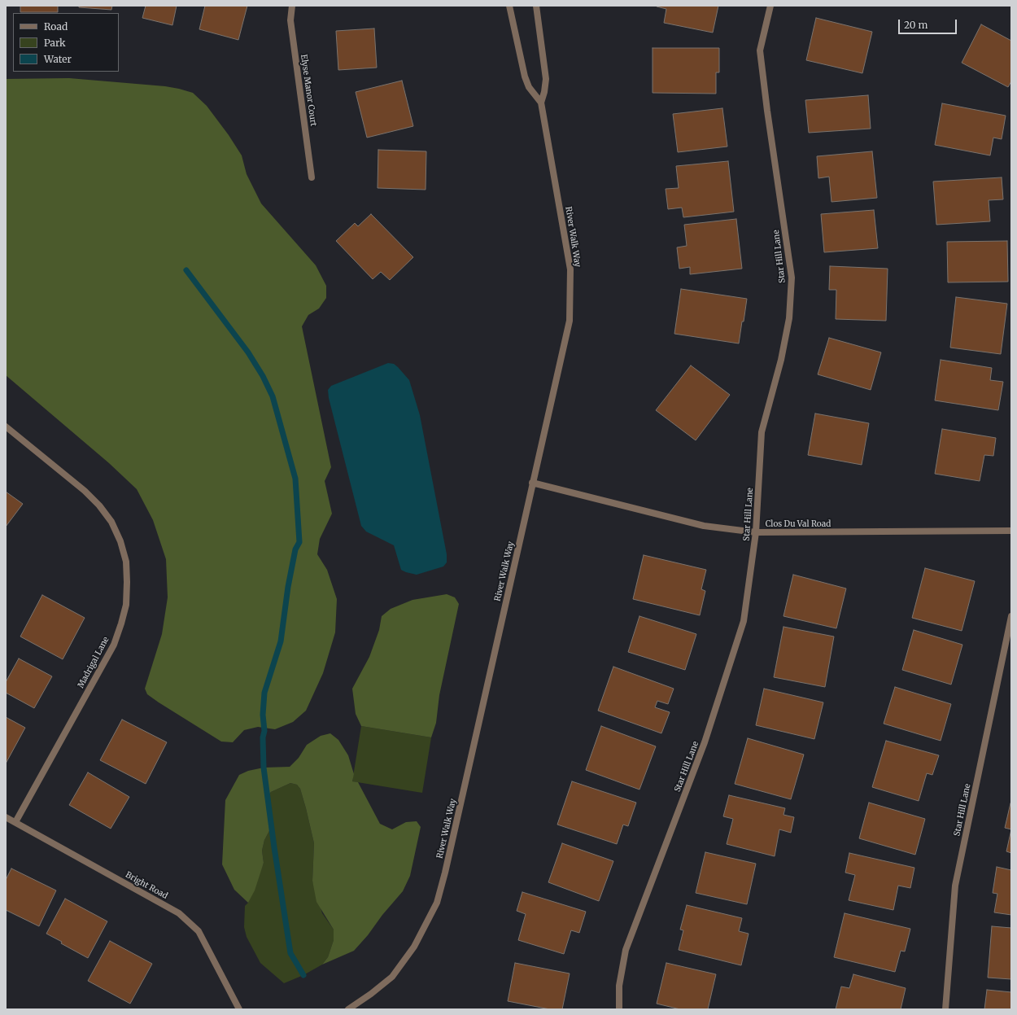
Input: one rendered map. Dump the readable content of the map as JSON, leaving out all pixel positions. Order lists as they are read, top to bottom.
{
  "streets": {
    "street": [
      "Elyse Manor Court",
      "River Walk Way",
      "Star Hill Lane",
      "Clos Du Val Road",
      "Madrigal Lane",
      "Bright Road"
    ]
  },
  "crossings": [
    ["River Walk Way", "Clos Du Val Road"],
    ["Star Hill Lane", "Clos Du Val Road"],
    ["Madrigal Lane", "Bright Road"]
  ],
  "legend": ["Road", "Park", "Water"],
  "scale_bar": "20 m"
}
